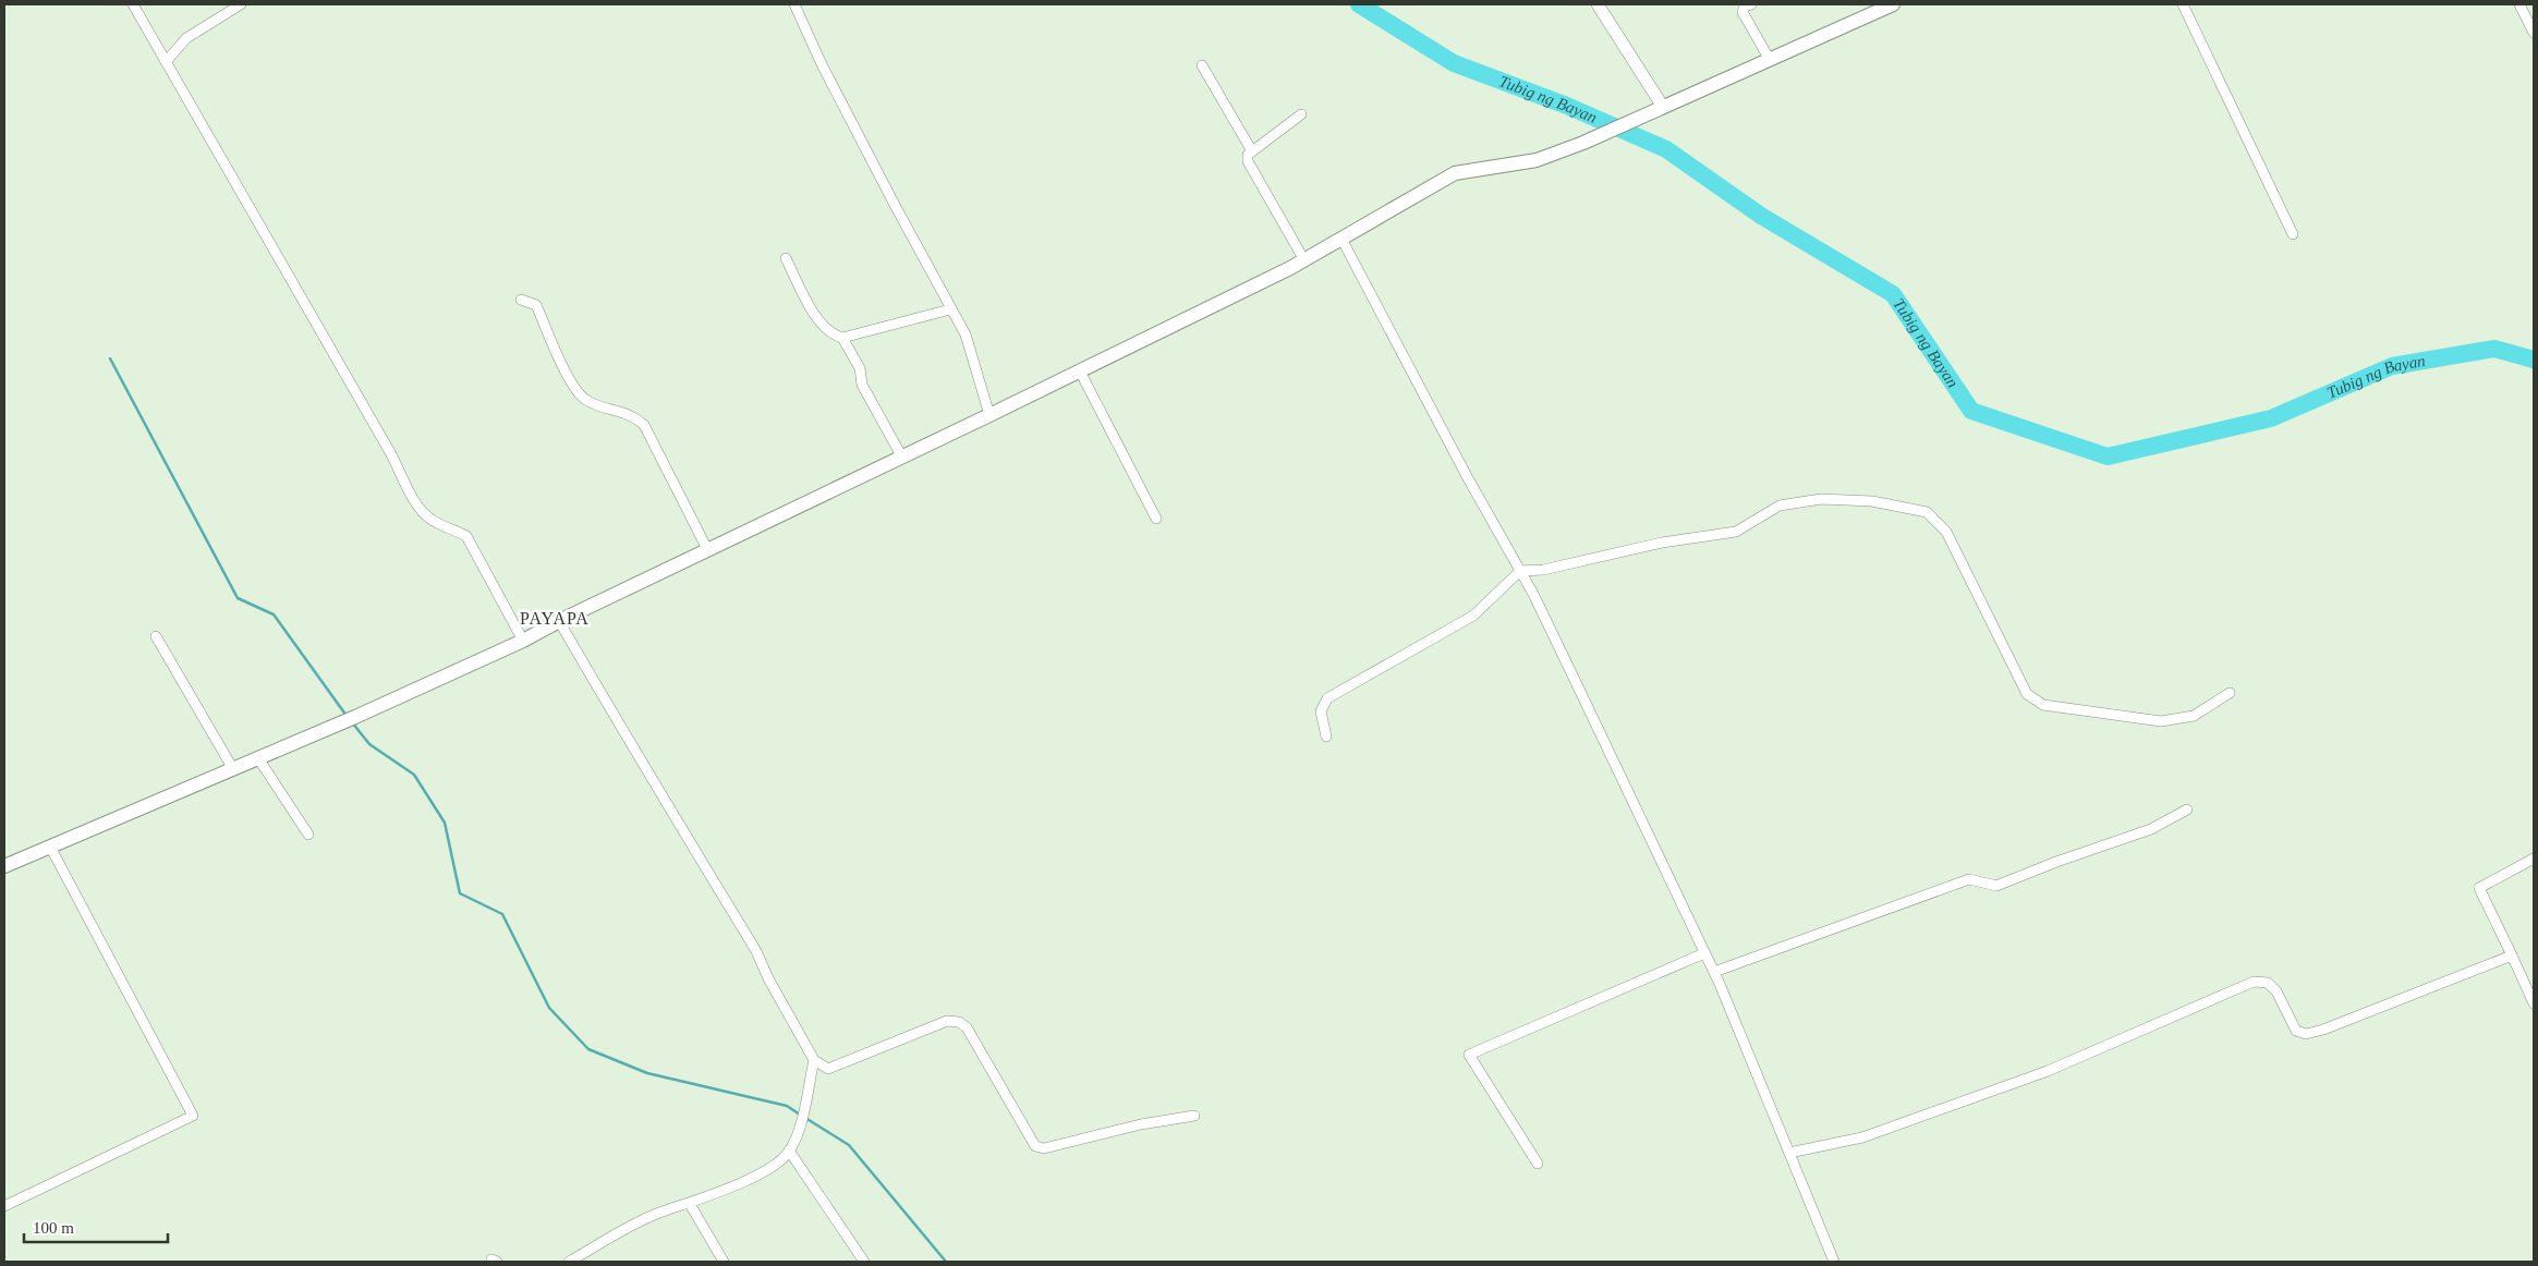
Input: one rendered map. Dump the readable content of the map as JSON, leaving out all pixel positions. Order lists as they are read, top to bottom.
{
  "districts": ["PAYAPA"],
  "water": ["Tubig ng Bayan"],
  "scale_bar": "100 m"
}
